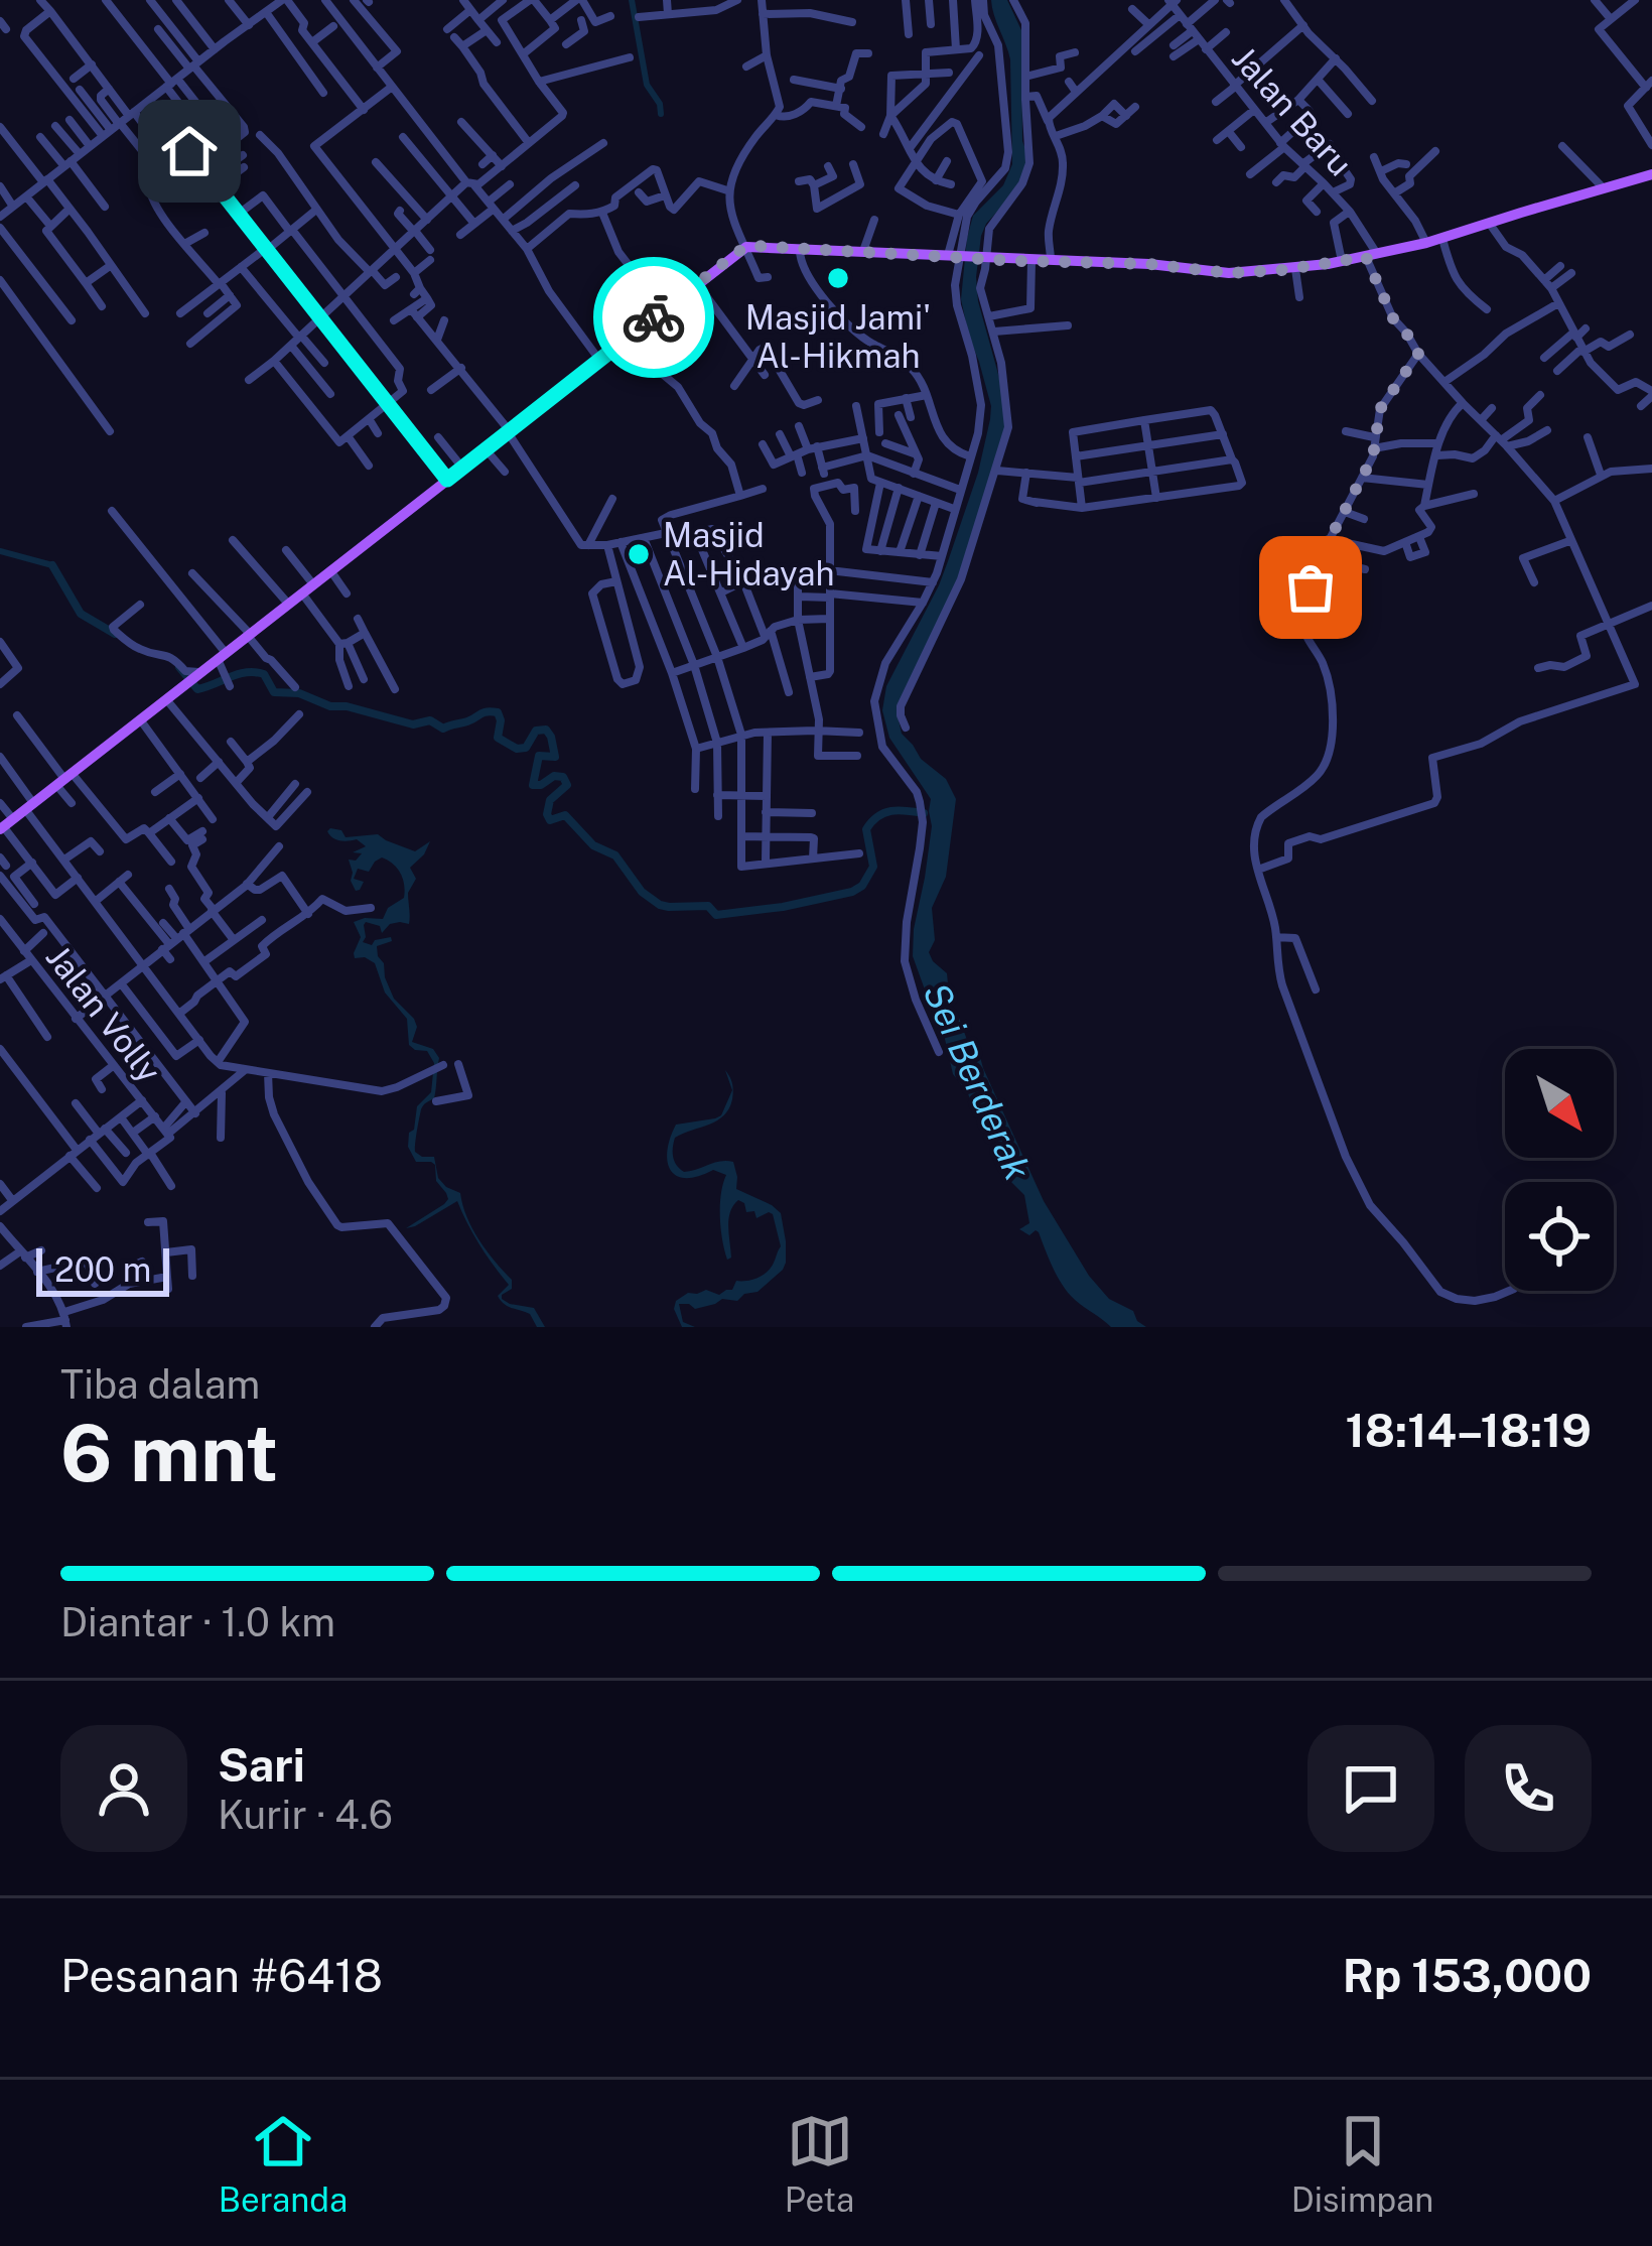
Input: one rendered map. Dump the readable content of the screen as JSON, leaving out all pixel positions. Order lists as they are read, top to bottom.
{
  "streets": {
    "street": ["Jalan Baru", "Jalan Volly"]
  },
  "water": ["Sei Berderak"],
  "places": ["Masjid Jami' Al-Hikmah", "Masjid Al-Hidayah"],
  "scale_bar": "200 m",
  "north": "bottom right",
  "page": {
    "scale": "200 m",
    "heading": ["6 mnt", "Tiba dalam", "18:14–18:19"],
    "panel": [
      "Sari",
      "Kurir · 4.6",
      "Pesanan #6418",
      "Rp 153,000"
    ],
    "bar": "Diantar · 1.0 km",
    "tabs": ["Beranda", "Peta", "Disimpan"]
  }
}
